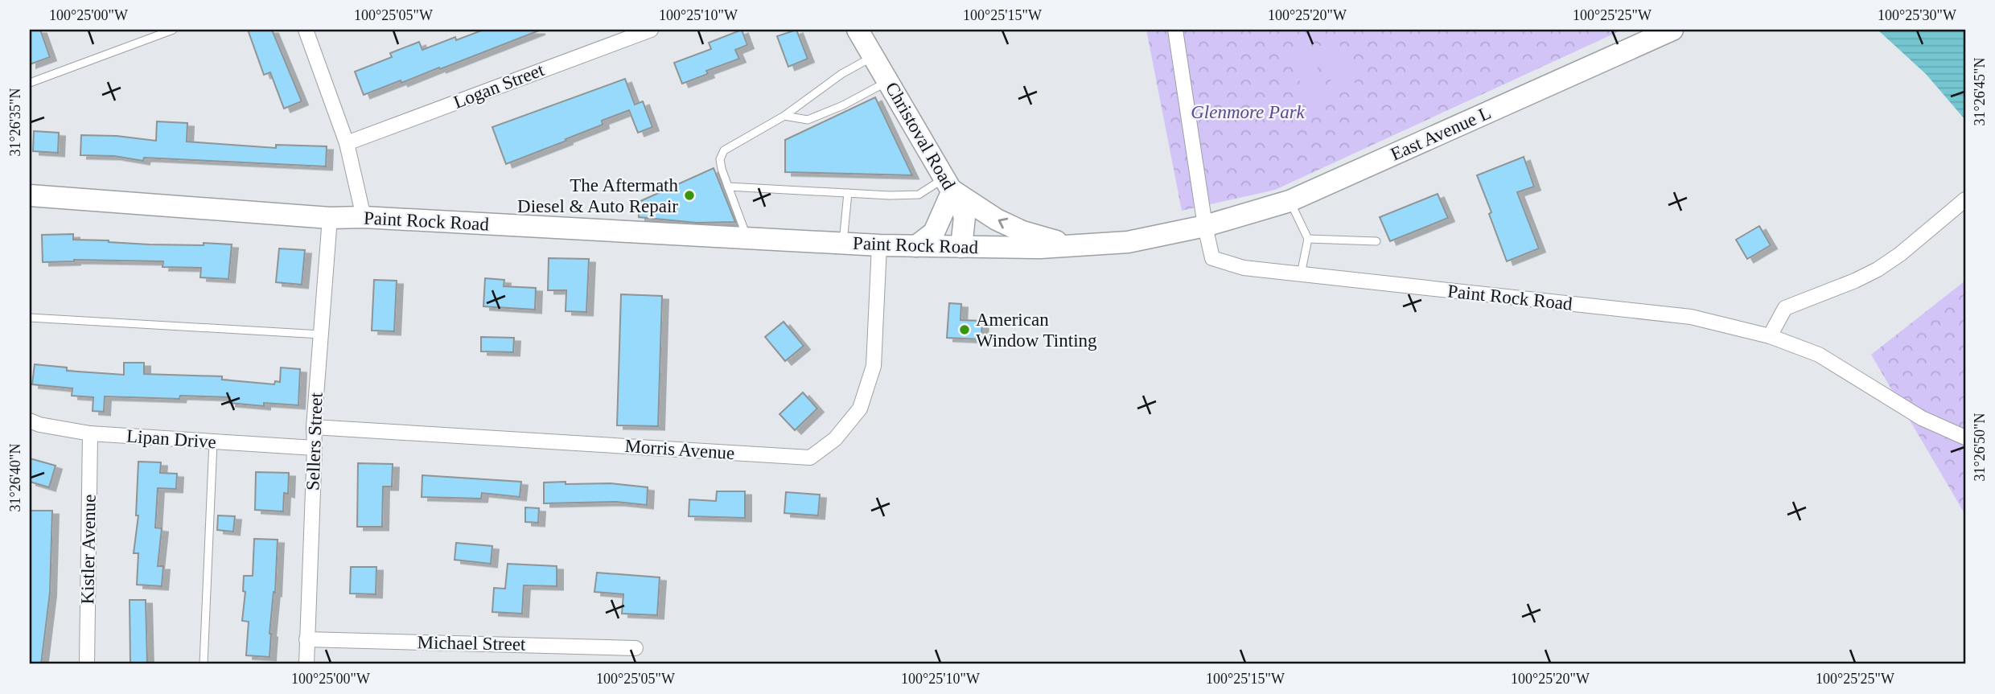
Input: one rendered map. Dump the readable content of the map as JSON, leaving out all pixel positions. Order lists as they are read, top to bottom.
{
  "streets": {
    "main road": ["East Avenue L", "Christoval Road", "Paint Rock Road"],
    "street": [
      "Logan Street",
      "Lipan Drive",
      "Sellers Street",
      "Morris Avenue",
      "Kistler Avenue",
      "Michael Street"
    ]
  },
  "crossings": [
    ["East Avenue L", "Paint Rock Road"],
    ["Christoval Road", "Paint Rock Road"],
    ["Paint Rock Road", "Sellers Street"],
    ["Paint Rock Road", "Morris Avenue"],
    ["Lipan Drive", "Sellers Street"],
    ["Lipan Drive", "Kistler Avenue"],
    ["Sellers Street", "Morris Avenue"],
    ["Sellers Street", "Michael Street"]
  ],
  "parks": ["Glenmore Park"],
  "places": ["The Aftermath Diesel & Auto Repair", "American Window Tinting"],
  "coordinates": [
    "100°25'00\"W",
    "100°25'05\"W",
    "100°25'10\"W",
    "100°25'15\"W",
    "100°25'20\"W",
    "100°25'25\"W",
    "100°25'30\"W",
    "31°26'45\"N",
    "31°26'35\"N",
    "31°26'50\"N",
    "31°26'40\"N"
  ]
}
